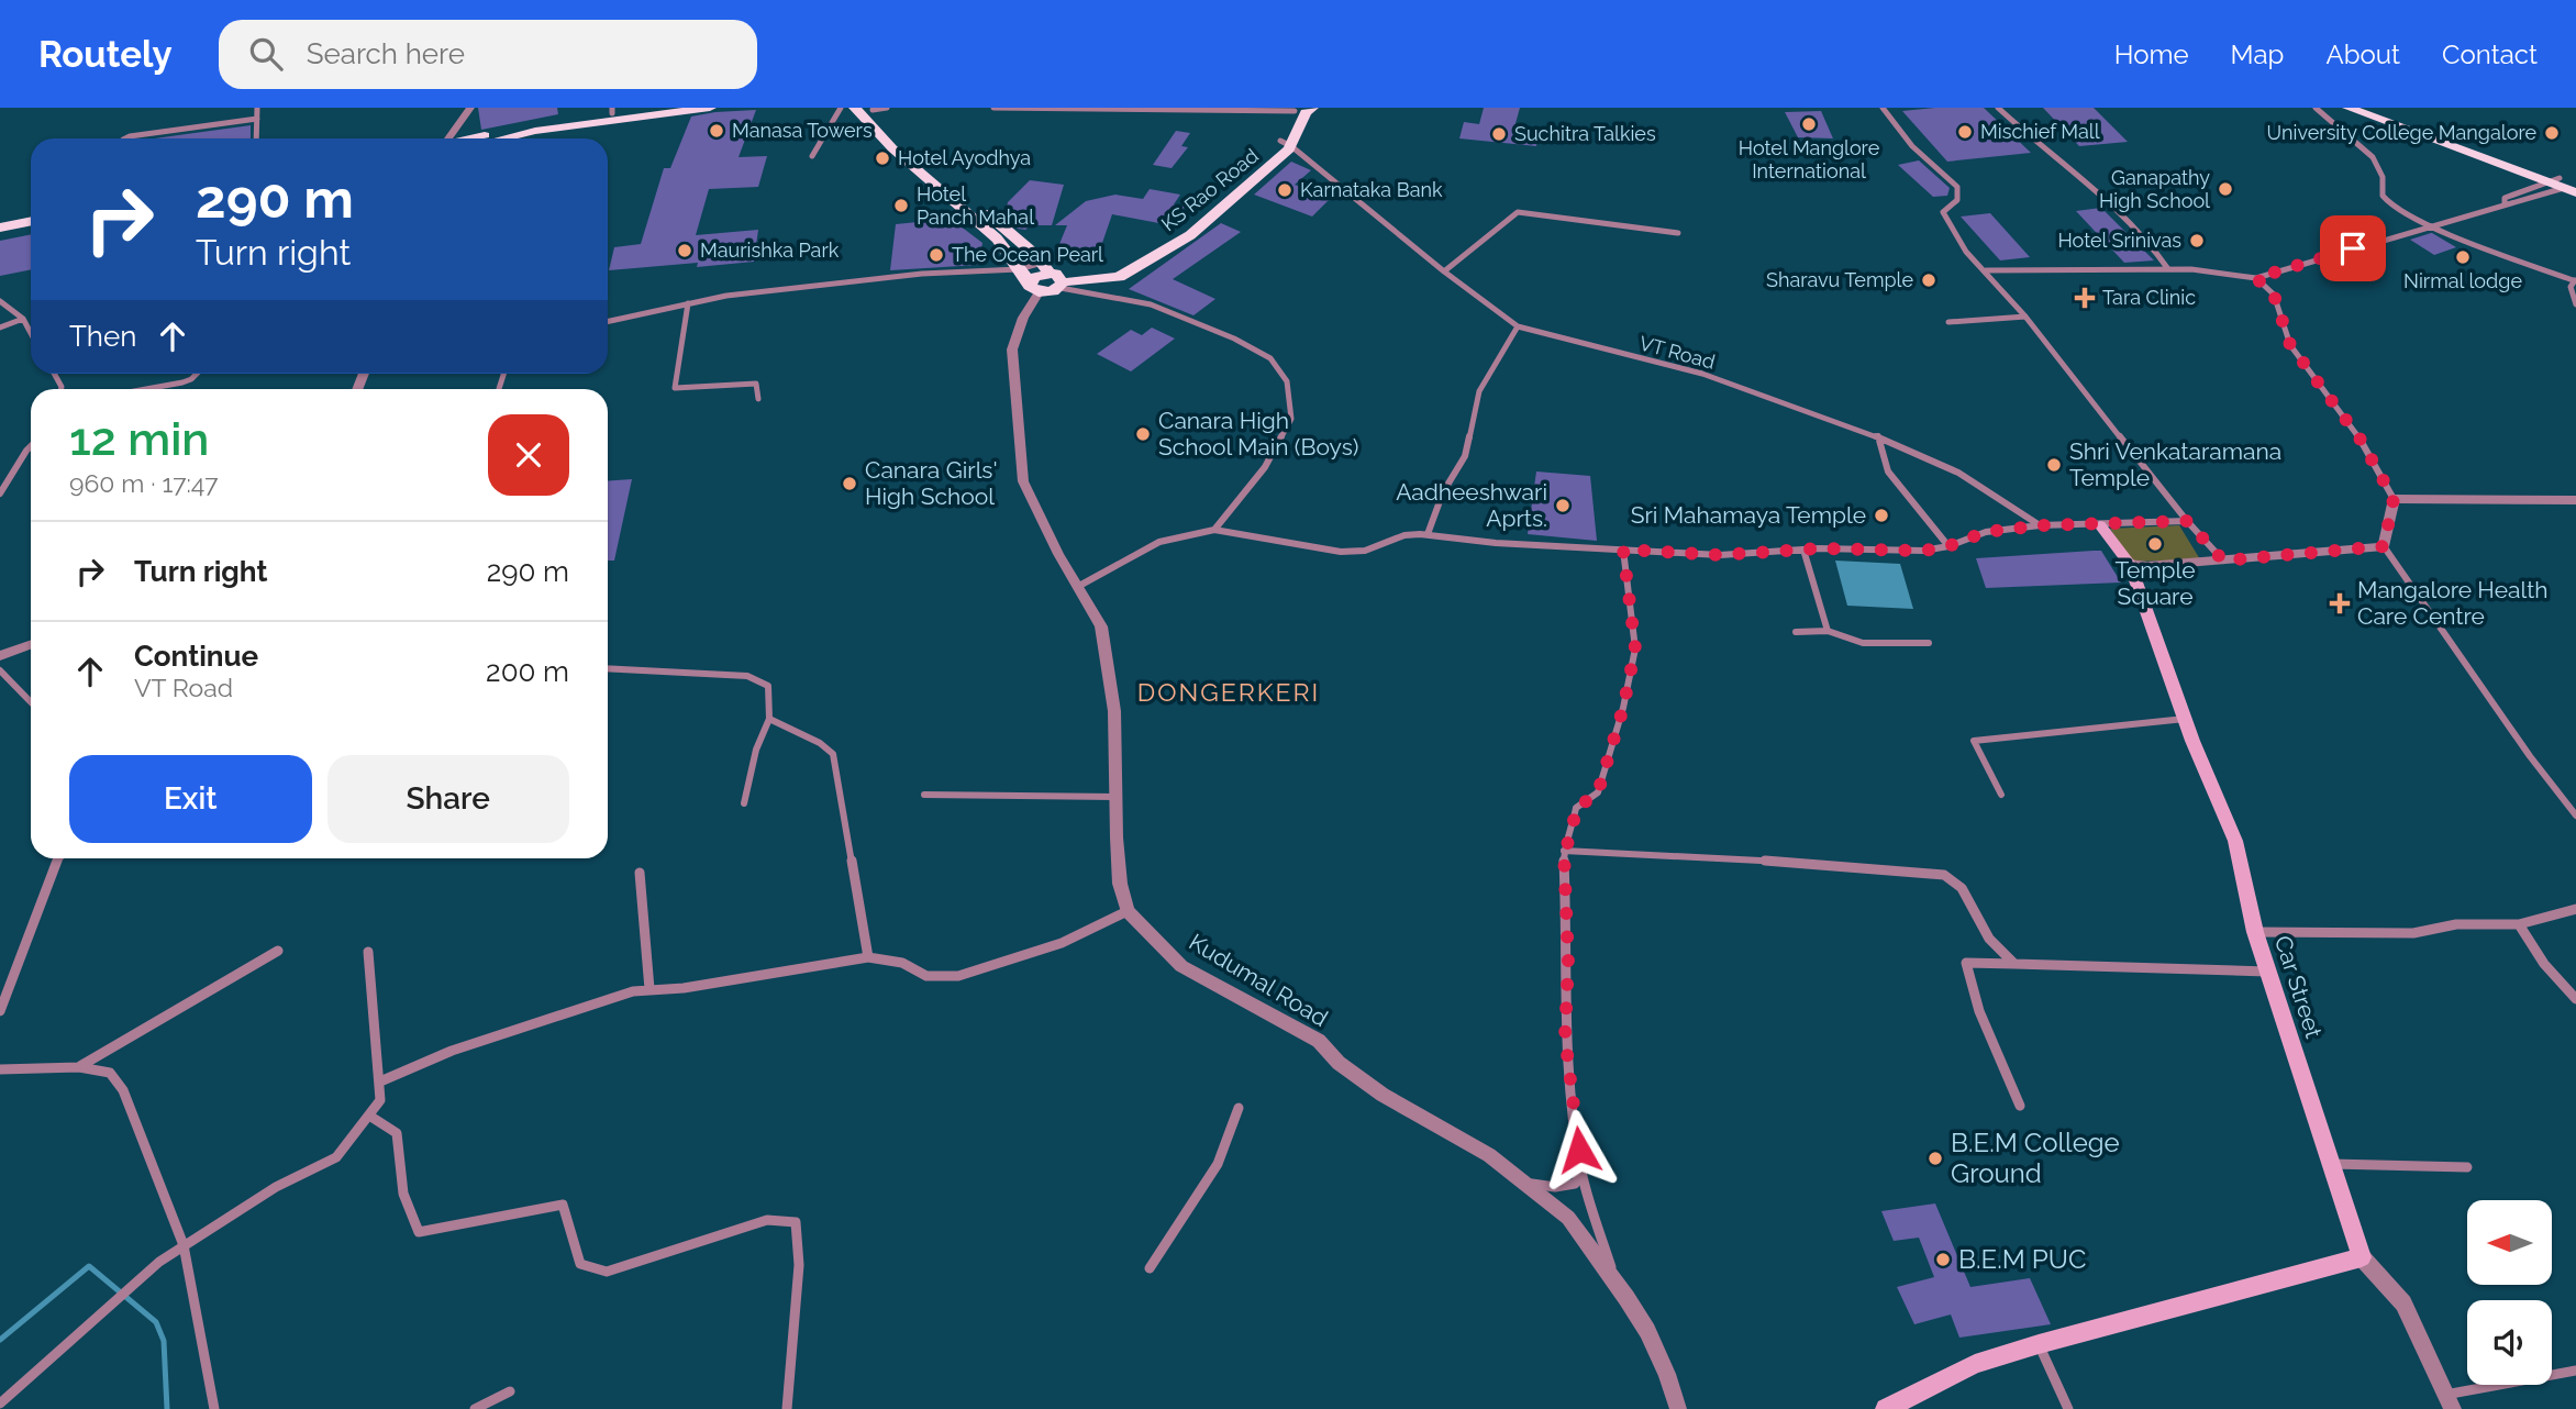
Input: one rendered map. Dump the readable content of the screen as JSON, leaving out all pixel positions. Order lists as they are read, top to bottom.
{
  "streets": {
    "main road": ["KS Rao Road", "Car Street"],
    "street": ["VT Road", "Kudumal Road"]
  },
  "crossings": [
    ["KS Rao Road", "VT Road"]
  ],
  "districts": ["DONGERKERI"],
  "places": {
    "other": [
      "Hotel Manglore International",
      "Manasa Towers",
      "Mischief Mall",
      "University College Mangalore",
      "Suchitra Talkies",
      "Hotel Ayodhya",
      "Ganapathy High School",
      "Karnataka Bank",
      "Hotel Panch Mahal",
      "Hotel Srinivas",
      "Maurishka Park",
      "The Ocean Pearl",
      "Nirmal lodge",
      "Sharavu Temple",
      "Canara High School Main (Boys)",
      "Shri Venkataramana Temple",
      "Canara Girls' High School",
      "Aadheeshwari Aprts.",
      "Sri Mahamaya Temple",
      "Temple Square",
      "B.E.M College Ground",
      "B.E.M PUC"
    ],
    "health": ["Tara Clinic", "Mangalore Health Care Centre"]
  },
  "north": "left",
  "page": {
    "header": "Routely",
    "search": "Search here",
    "nav": [
      "Home",
      "Map",
      "About",
      "Contact"
    ],
    "turn": ["290 m", "Turn right"],
    "then": "Then",
    "heading": ["12 min", "960 m · 17:47"],
    "list": [
      {
        "name": "Turn right",
        "value": "290 m"
      },
      {
        "name": "Continue",
        "note": "VT Road",
        "value": "200 m"
      }
    ],
    "buttons": ["Exit", "Share"]
  }
}
